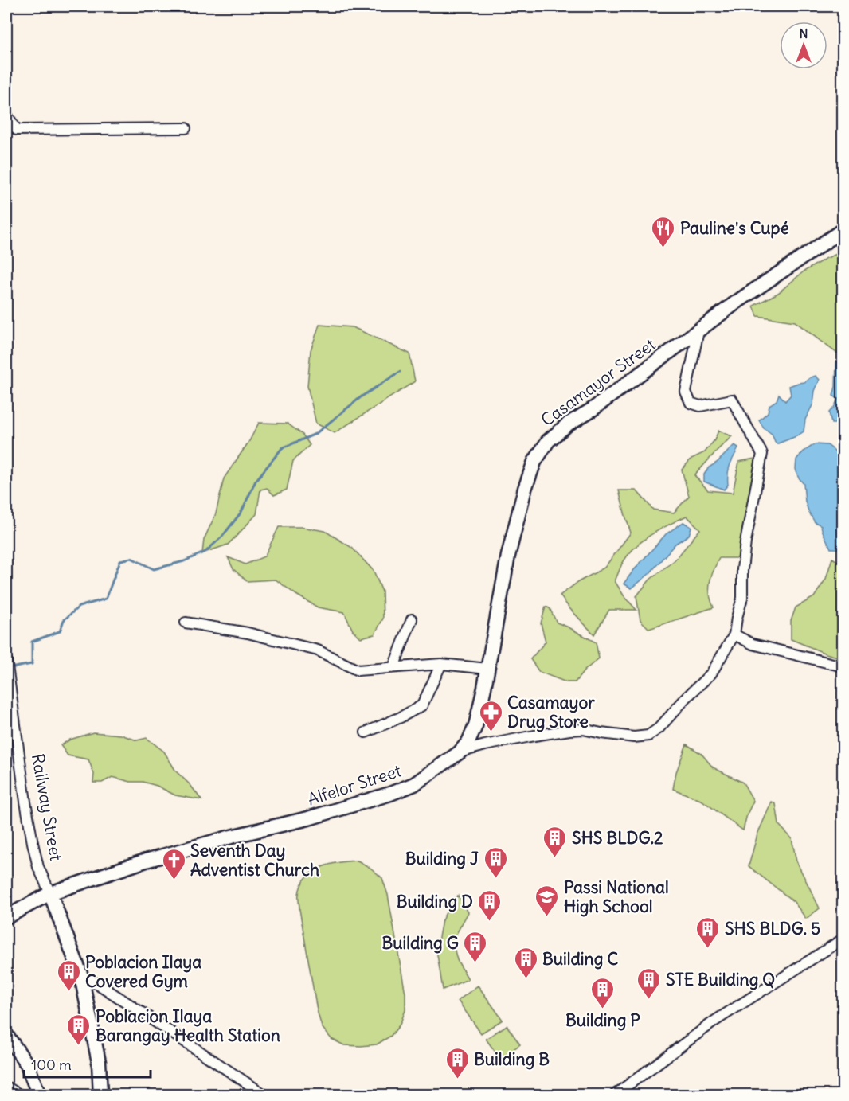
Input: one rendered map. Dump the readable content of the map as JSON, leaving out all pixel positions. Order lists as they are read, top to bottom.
{
  "streets": {
    "street": ["Casamayor Street", "Alfelor Street", "Railway Street"]
  },
  "crossings": [
    ["Casamayor Street", "Alfelor Street"],
    ["Alfelor Street", "Railway Street"]
  ],
  "places": {
    "restaurant": ["Pauline's Cupé"],
    "pharmacy": ["Casamayor Drug Store"],
    "building": [
      "SHS BLDG.2",
      "Building J",
      "Building D",
      "SHS BLDG. 5",
      "Building G",
      "Building C",
      "Poblacion Ilaya Covered Gym",
      "STE Building Q",
      "Building P",
      "Poblacion Ilaya Barangay Health Station",
      "Building B"
    ],
    "church": ["Seventh Day Adventist Church"],
    "school or university": ["Passi National High School"]
  },
  "scale_bar": "100 m",
  "north": "top"
}
